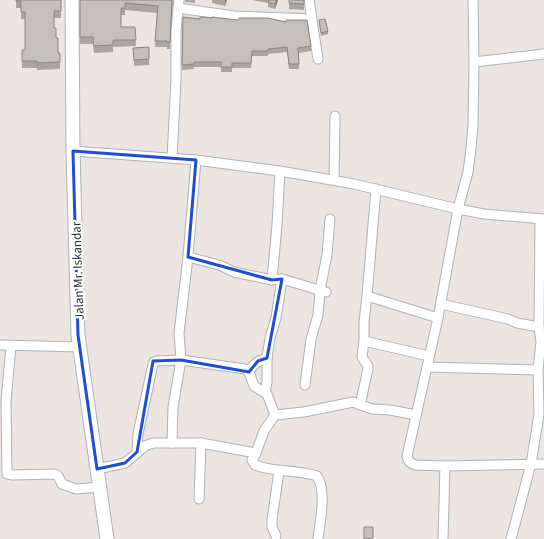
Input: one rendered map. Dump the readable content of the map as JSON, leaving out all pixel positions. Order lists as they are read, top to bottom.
{
  "streets": {
    "main road": ["Jalan Mr. Iskandar"]
  }
}
